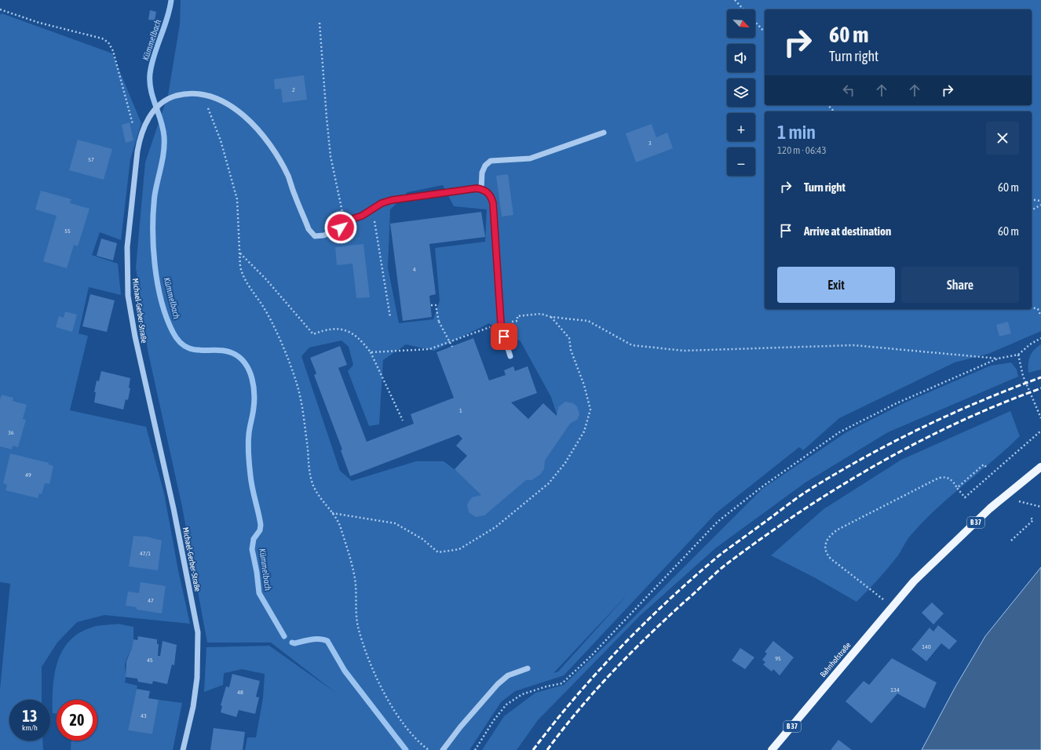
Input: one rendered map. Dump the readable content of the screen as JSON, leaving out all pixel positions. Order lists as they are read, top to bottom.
{
  "streets": {
    "main road": ["B 37", "Bahnhofstraße"],
    "street": ["Michael-Gerber-Straße"]
  },
  "crossings": [
    ["B 37", "Bahnhofstraße"]
  ],
  "water": ["Kümmelbach"],
  "house_numbers": [
    "2",
    "3",
    "57",
    "55",
    "4",
    "1",
    "36",
    "49",
    "47/1",
    "47",
    "140",
    "95",
    "45",
    "134",
    "48",
    "43"
  ],
  "north": "bottom right",
  "page": {
    "map_buttons": ["+", "−"],
    "turn": ["60 m", "Turn right"],
    "heading": ["1 min", "120 m · 06:43"],
    "list": [
      {
        "name": "Turn right",
        "value": "60 m"
      },
      {
        "name": "Arrive at destination",
        "value": "60 m"
      }
    ],
    "buttons": ["Exit", "Share"],
    "speed": "13 km/h",
    "limit": "20"
  }
}
